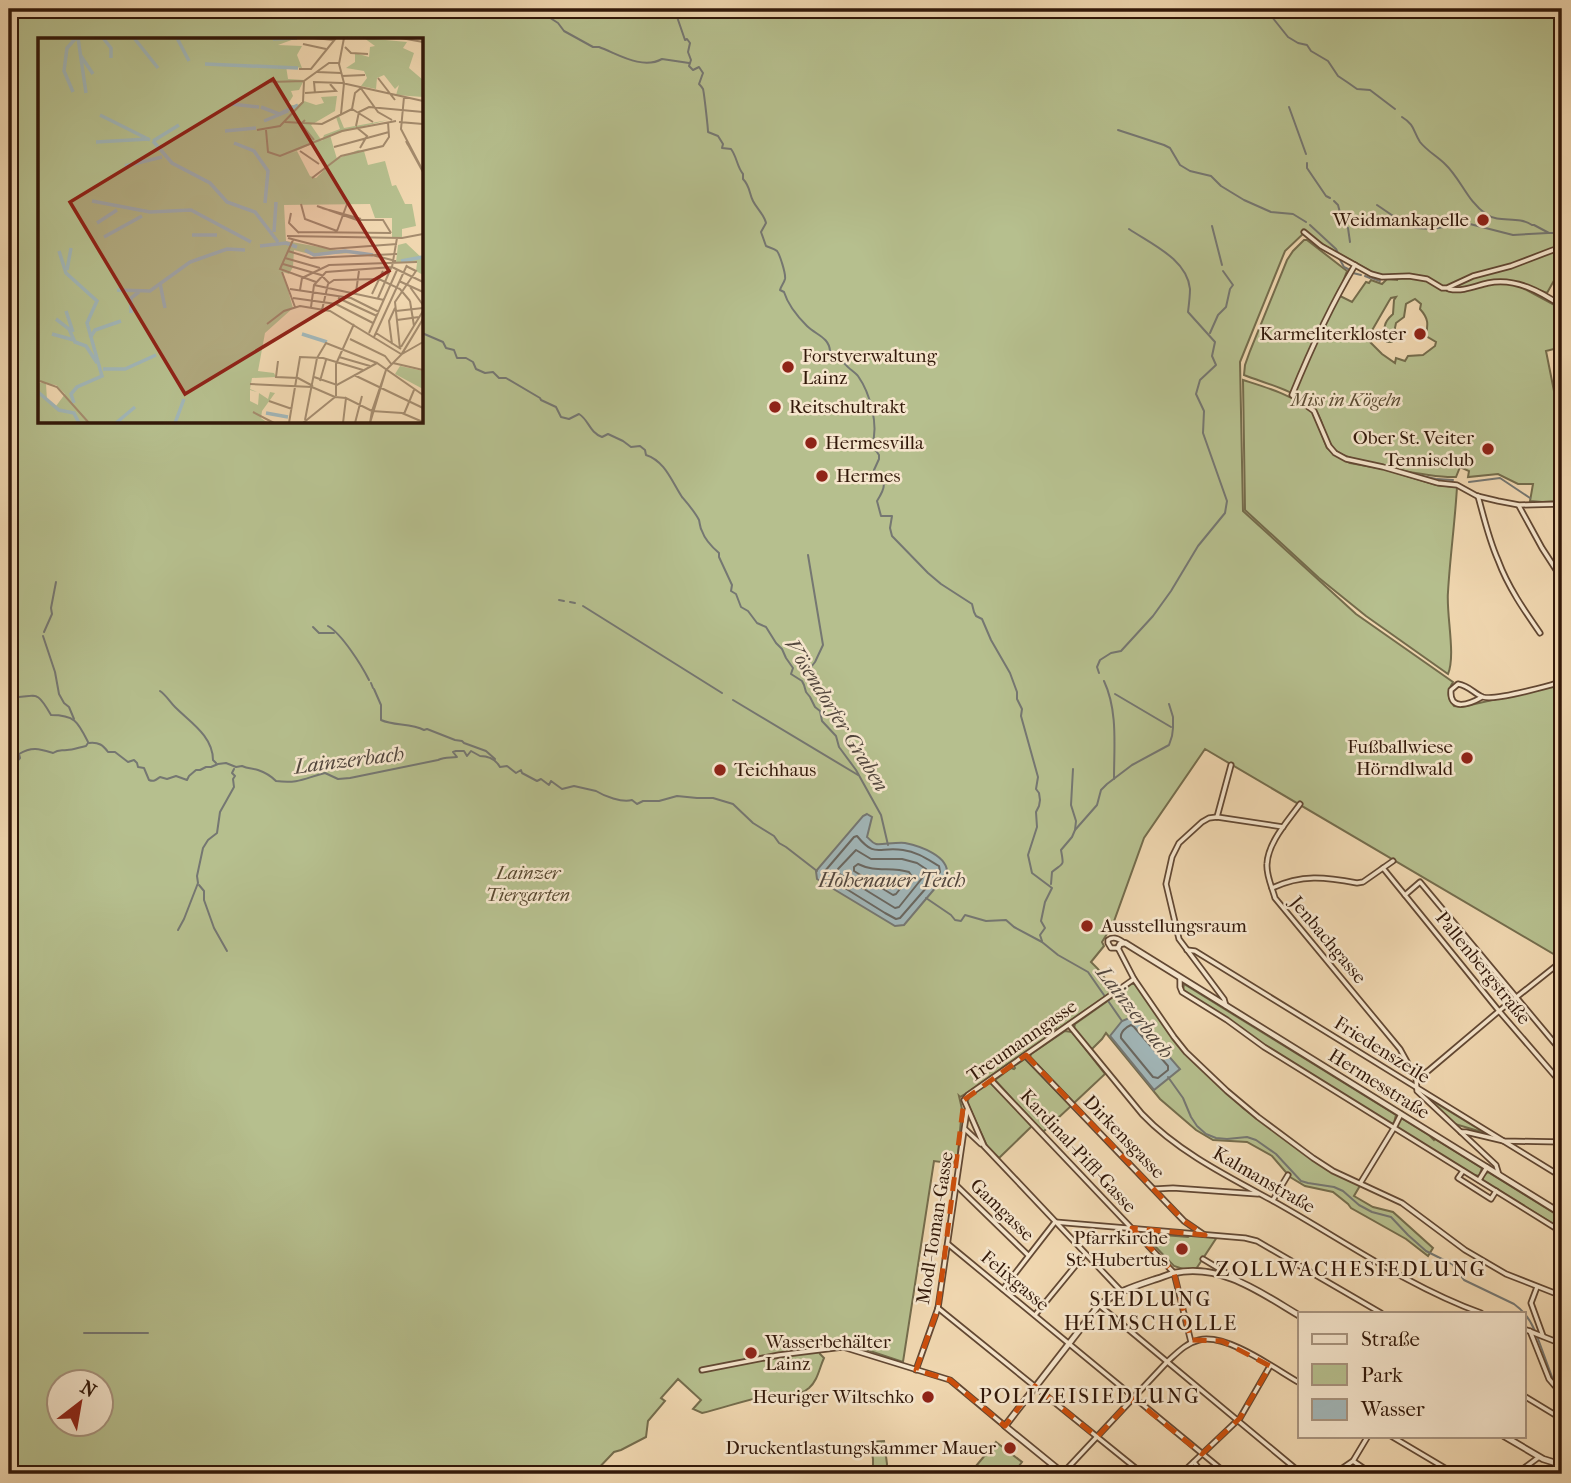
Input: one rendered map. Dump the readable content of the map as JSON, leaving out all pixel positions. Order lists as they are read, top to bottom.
{
  "streets": {
    "street": [
      "Jenbachgasse",
      "Pallenbergstraße",
      "Treumanngasse",
      "Friedenszeile",
      "Hermesstraße",
      "Dirkensgasse",
      "Kardinal-Piffl-Gasse",
      "Kalmanstraße",
      "Gamgasse",
      "Modl-Toman-Gasse",
      "Felixgasse"
    ]
  },
  "crossings": [
    ["Jenbachgasse", "Friedenszeile"],
    ["Treumanngasse", "Dirkensgasse"],
    ["Treumanngasse", "Kardinal-Piffl-Gasse"],
    ["Treumanngasse", "Kalmanstraße"],
    ["Treumanngasse", "Modl-Toman-Gasse"],
    ["Gamgasse", "Modl-Toman-Gasse"],
    ["Modl-Toman-Gasse", "Felixgasse"]
  ],
  "districts": ["ZOLLWACHESIEDLUNG", "SIEDLUNG HEIMSCHOLLE", "POLIZEISIEDLUNG"],
  "water": ["Vösendorfer Graben", "Lainzerbach", "Hohenauer Teich"],
  "parks": ["Miss in Kögeln", "Lainzer Tiergarten"],
  "places": [
    "Weidmankapelle",
    "Karmeliterkloster",
    "Forstverwaltung Lainz",
    "Reitschultrakt",
    "Hermesvilla",
    "Ober St. Veiter Tennisclub",
    "Hermes",
    "Fußballwiese Hörndlwald",
    "Teichhaus",
    "Ausstellungsraum",
    "Pfarrkirche St. Hubertus",
    "Wasserbehälter Lainz",
    "Heuriger Wiltschko",
    "Druckentlastungskammer Mauer"
  ],
  "legend": ["Straße", "Park", "Wasser"],
  "north": "top right"
}
